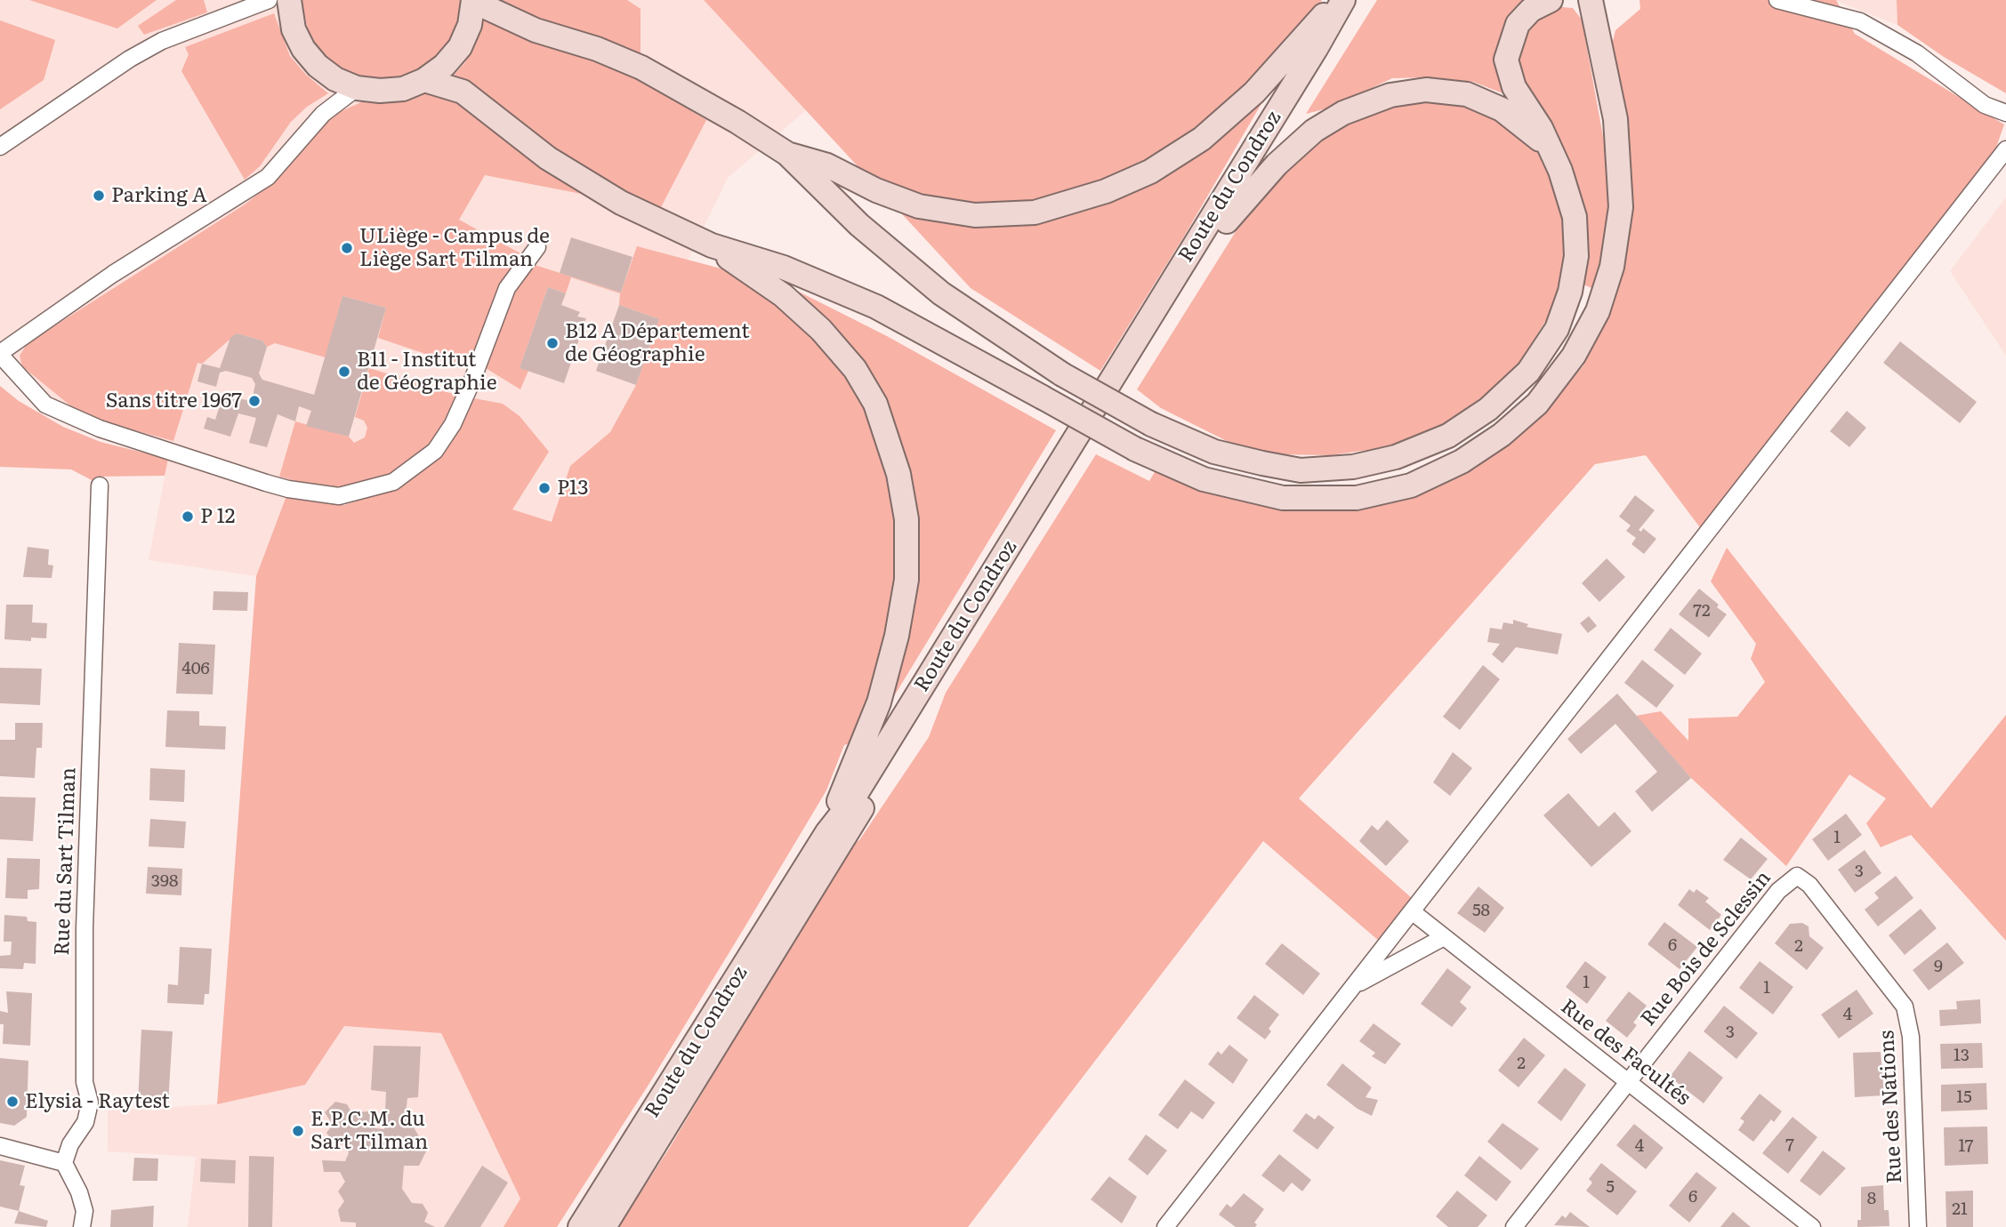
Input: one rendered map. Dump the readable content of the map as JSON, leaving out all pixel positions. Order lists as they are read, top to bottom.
{
  "streets": {
    "main road": ["Route du Condroz"],
    "street": [
      "Rue du Sart Tilman",
      "Rue Bois de Sclessin",
      "Rue des Facultés",
      "Rue des Nations"
    ]
  },
  "crossings": [
    ["Rue Bois de Sclessin", "Rue des Facultés"],
    ["Rue Bois de Sclessin", "Rue des Nations"]
  ],
  "places": [
    "Parking A",
    "ULiège - Campus de Liège Sart Tilman",
    "B12 A Département de Géographie",
    "B11 - Institut de Géographie",
    "Sans titre 1967",
    "P13",
    "P 12",
    "Elysia - Raytest",
    "E.P.C.M. du Sart Tilman"
  ],
  "house_numbers": [
    "72",
    "406",
    "1",
    "3",
    "398",
    "58",
    "6",
    "2",
    "9",
    "1",
    "1",
    "4",
    "3",
    "13",
    "2",
    "15",
    "7",
    "4",
    "17",
    "5",
    "6",
    "8",
    "21"
  ]
}
